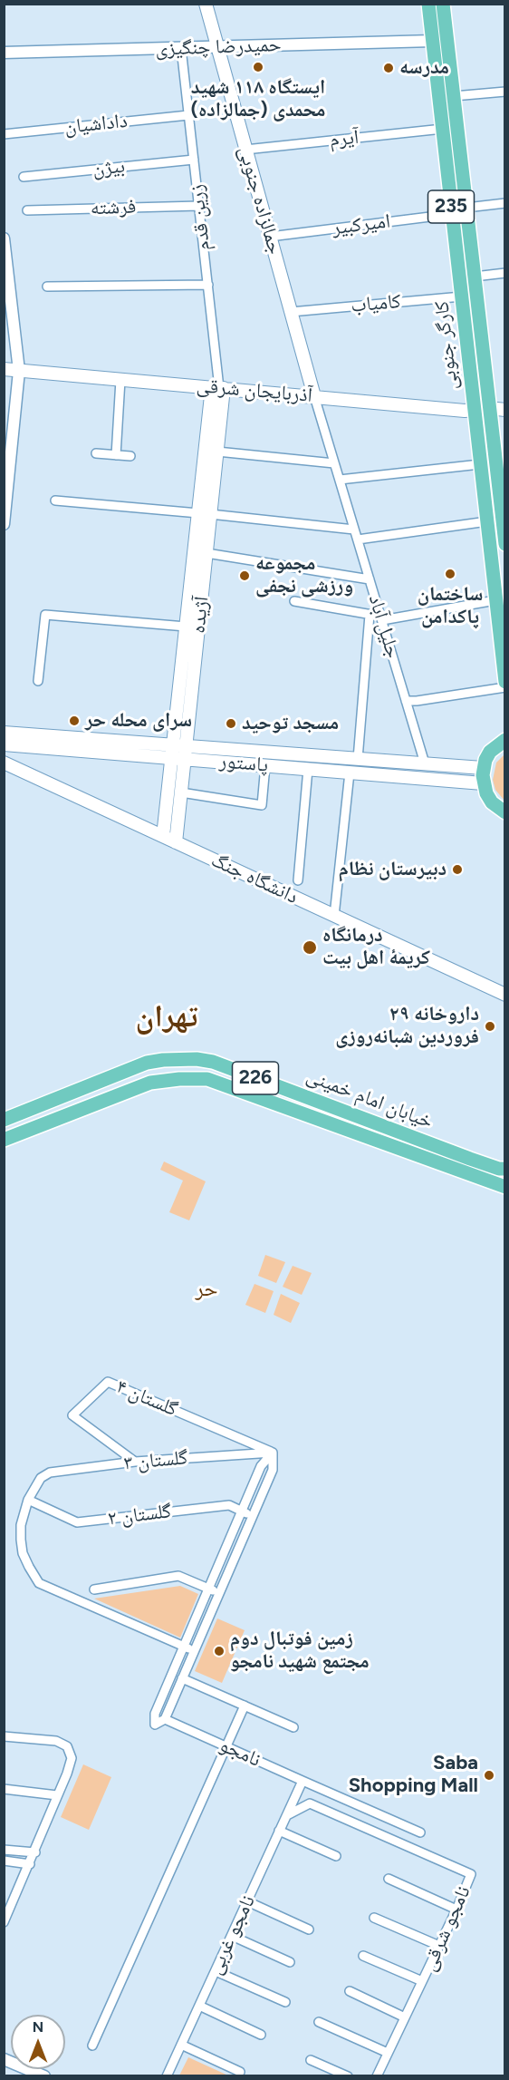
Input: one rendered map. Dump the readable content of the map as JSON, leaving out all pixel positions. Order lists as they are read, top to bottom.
{
  "streets": {
    "main road": [
      "جمالزاده جنوبی",
      "235",
      "کارگر جنوبی",
      "آذربایجان شرقی",
      "آژیده",
      "پاستور",
      "دانشگاه جنگ",
      "226",
      "خیابان امام خمینی"
    ],
    "street": [
      "حمیدرضا چنگیزی",
      "داداشیان",
      "آیرم",
      "بیژن",
      "فرشته",
      "زرین قدم",
      "امیرکبیر",
      "کامیاب",
      "جلیل آباد",
      "گلستان ۴",
      "گلستان ۳",
      "گلستان ۲",
      "نامجو",
      "نامجو شرقی",
      "نامجو غربی"
    ]
  },
  "crossings": [
    ["حمیدرضا چنگیزی", "جمالزاده جنوبی"],
    ["حمیدرضا چنگیزی", "زرین قدم"],
    ["حمیدرضا چنگیزی", "کارگر جنوبی"],
    ["داداشیان", "زرین قدم"],
    ["آیرم", "جمالزاده جنوبی"],
    ["آیرم", "کارگر جنوبی"],
    ["بیژن", "زرین قدم"],
    ["جمالزاده جنوبی", "امیرکبیر"],
    ["جمالزاده جنوبی", "کامیاب"],
    ["جمالزاده جنوبی", "آذربایجان شرقی"],
    ["جمالزاده جنوبی", "جلیل آباد"],
    ["فرشته", "زرین قدم"],
    ["زرین قدم", "آذربایجان شرقی"],
    ["زرین قدم", "آژیده"],
    ["امیرکبیر", "کارگر جنوبی"],
    ["کامیاب", "کارگر جنوبی"],
    ["کارگر جنوبی", "آذربایجان شرقی"],
    ["آذربایجان شرقی", "آژیده"],
    ["آذربایجان شرقی", "جلیل آباد"],
    ["آژیده", "پاستور"],
    ["آژیده", "دانشگاه جنگ"],
    ["جلیل آباد", "پاستور"],
    ["گلستان ۴", "گلستان ۳"],
    ["گلستان ۳", "گلستان ۲"],
    ["نامجو", "نامجو غربی"],
    ["نامجو شرقی", "نامجو غربی"]
  ],
  "districts": ["تهران", "حر"],
  "places": [
    "ایستگاه ۱۱۸ شهید محمدی (جمالزاده)",
    "مدرسه",
    "ساختمان پاکدامن",
    "مجموعه ورزشی نجفی",
    "سرای محله حر",
    "مسجد توحید",
    "دبیرستان نظام",
    "درمانگاه کریمهٔ اهل بیت",
    "داروخانه ۲۹ فروردین شبانه‌روزی",
    "زمین فوتبال دوم مجتمع شهید نامجو",
    "Saba Shopping Mall"
  ],
  "north": "top"
}
